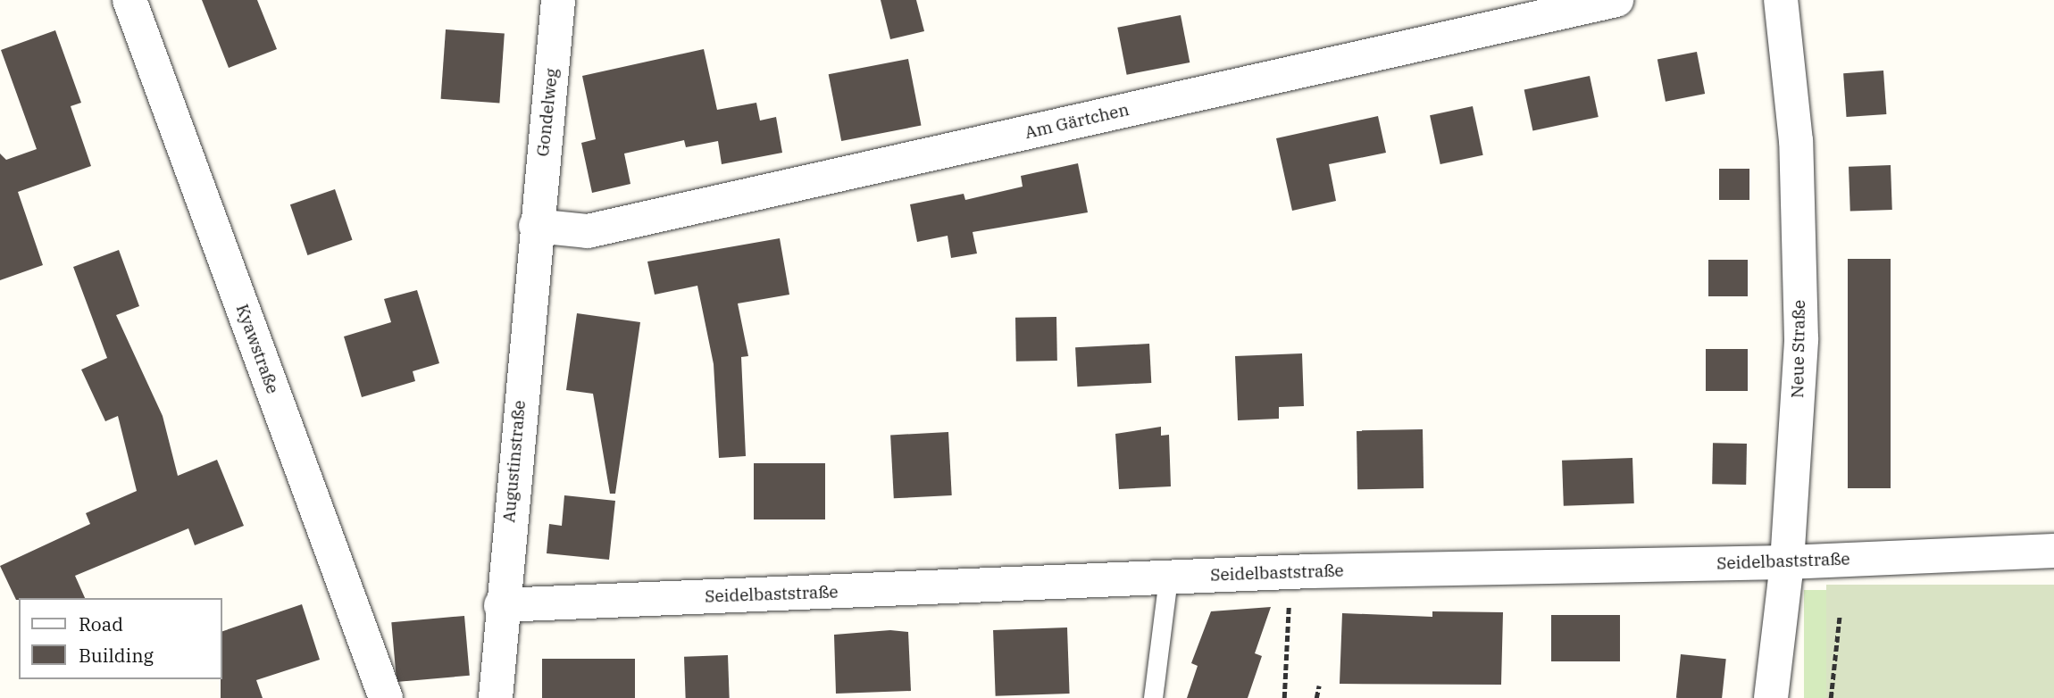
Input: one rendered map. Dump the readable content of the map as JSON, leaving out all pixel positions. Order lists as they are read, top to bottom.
{
  "streets": {
    "street": [
      "Gondelweg",
      "Am Gärtchen",
      "Kyawstraße",
      "Neue Straße",
      "Augustinstraße",
      "Seidelbaststraße"
    ]
  },
  "crossings": [
    ["Gondelweg", "Am Gärtchen"],
    ["Gondelweg", "Augustinstraße"],
    ["Am Gärtchen", "Augustinstraße"],
    ["Neue Straße", "Seidelbaststraße"],
    ["Augustinstraße", "Seidelbaststraße"]
  ],
  "legend": ["Road", "Building"]
}
